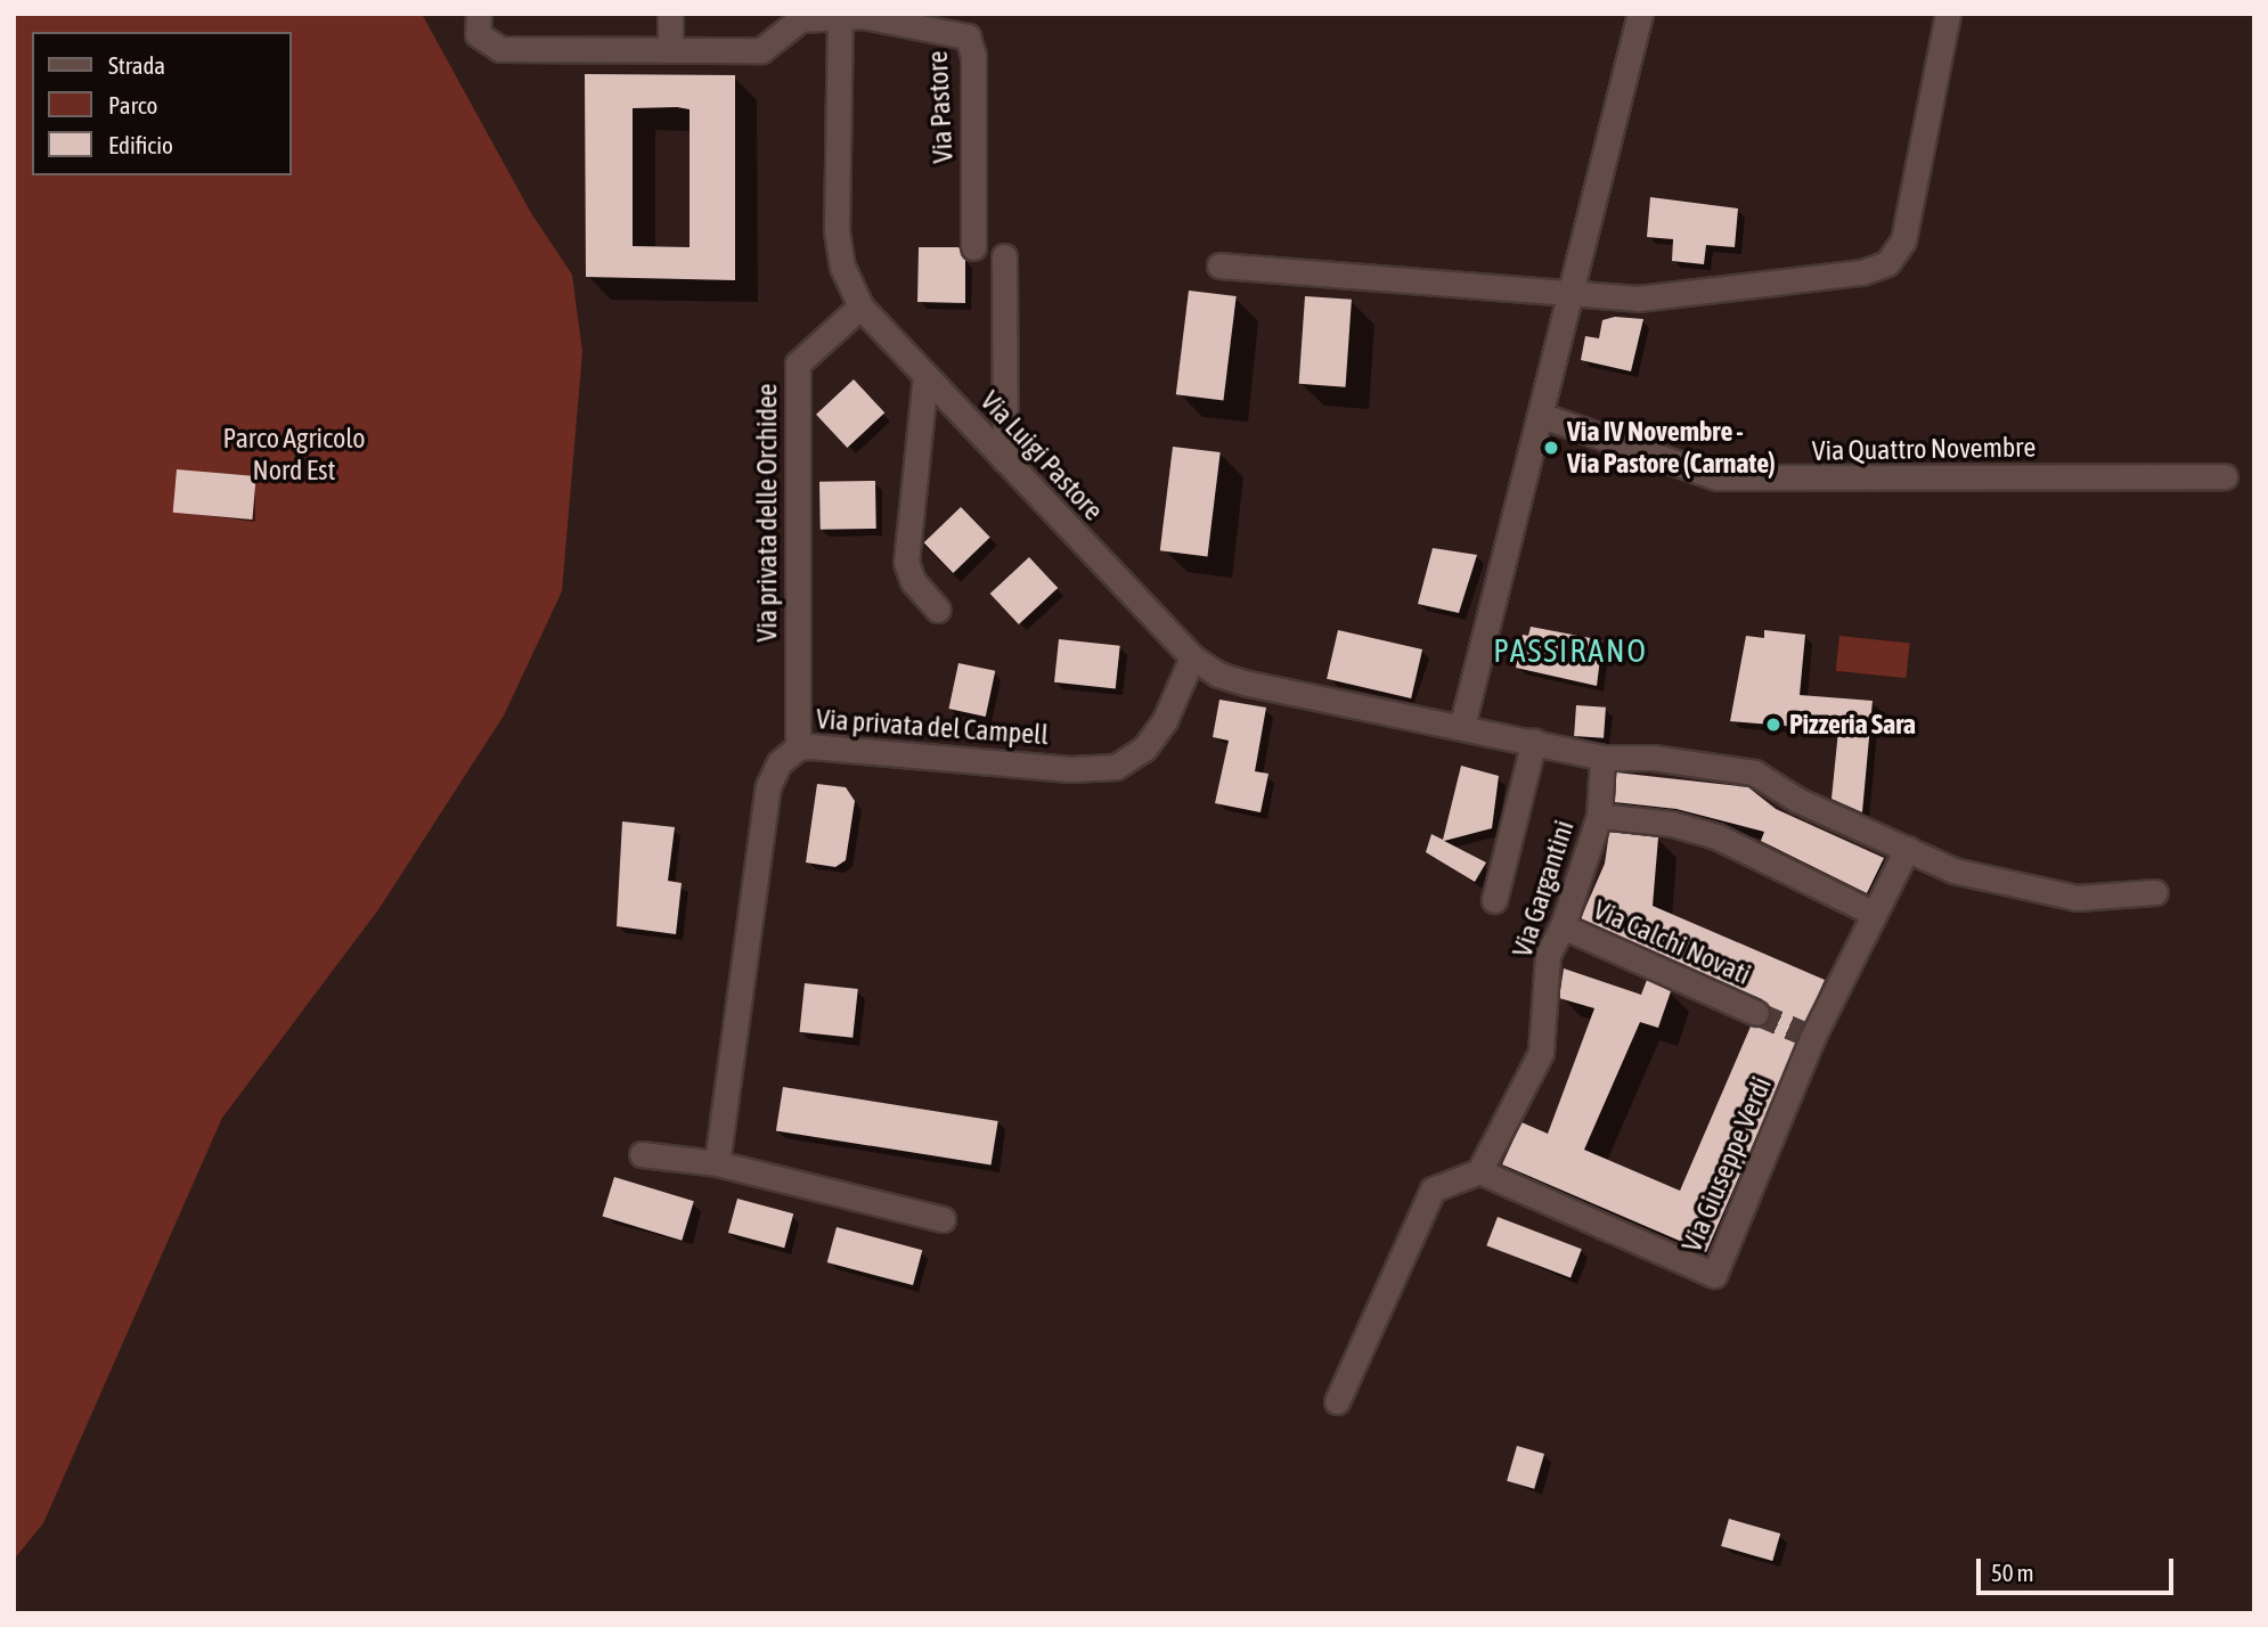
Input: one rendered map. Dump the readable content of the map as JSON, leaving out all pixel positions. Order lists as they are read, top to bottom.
{
  "streets": {
    "street": [
      "Via Pastore",
      "Via Quattro Novembre",
      "Via Luigi Pastore",
      "Via privata delle Orchidee",
      "Via privata del Campell",
      "Via Gargantini",
      "Via Calchi Novati",
      "Via Giuseppe Verdi"
    ]
  },
  "crossings": [
    ["Via Pastore", "Via Luigi Pastore"],
    ["Via Luigi Pastore", "Via privata delle Orchidee"],
    ["Via Luigi Pastore", "Via privata del Campell"],
    ["Via privata delle Orchidee", "Via privata del Campell"],
    ["Via Gargantini", "Via Calchi Novati"],
    ["Via Gargantini", "Via Giuseppe Verdi"]
  ],
  "districts": ["PASSIRANO"],
  "parks": ["Parco Agricolo Nord Est"],
  "places": ["Via IV Novembre - Via Pastore (Carnate)", "Pizzeria Sara"],
  "legend": ["Strada", "Parco", "Edificio"],
  "scale_bar": "50 m"
}
